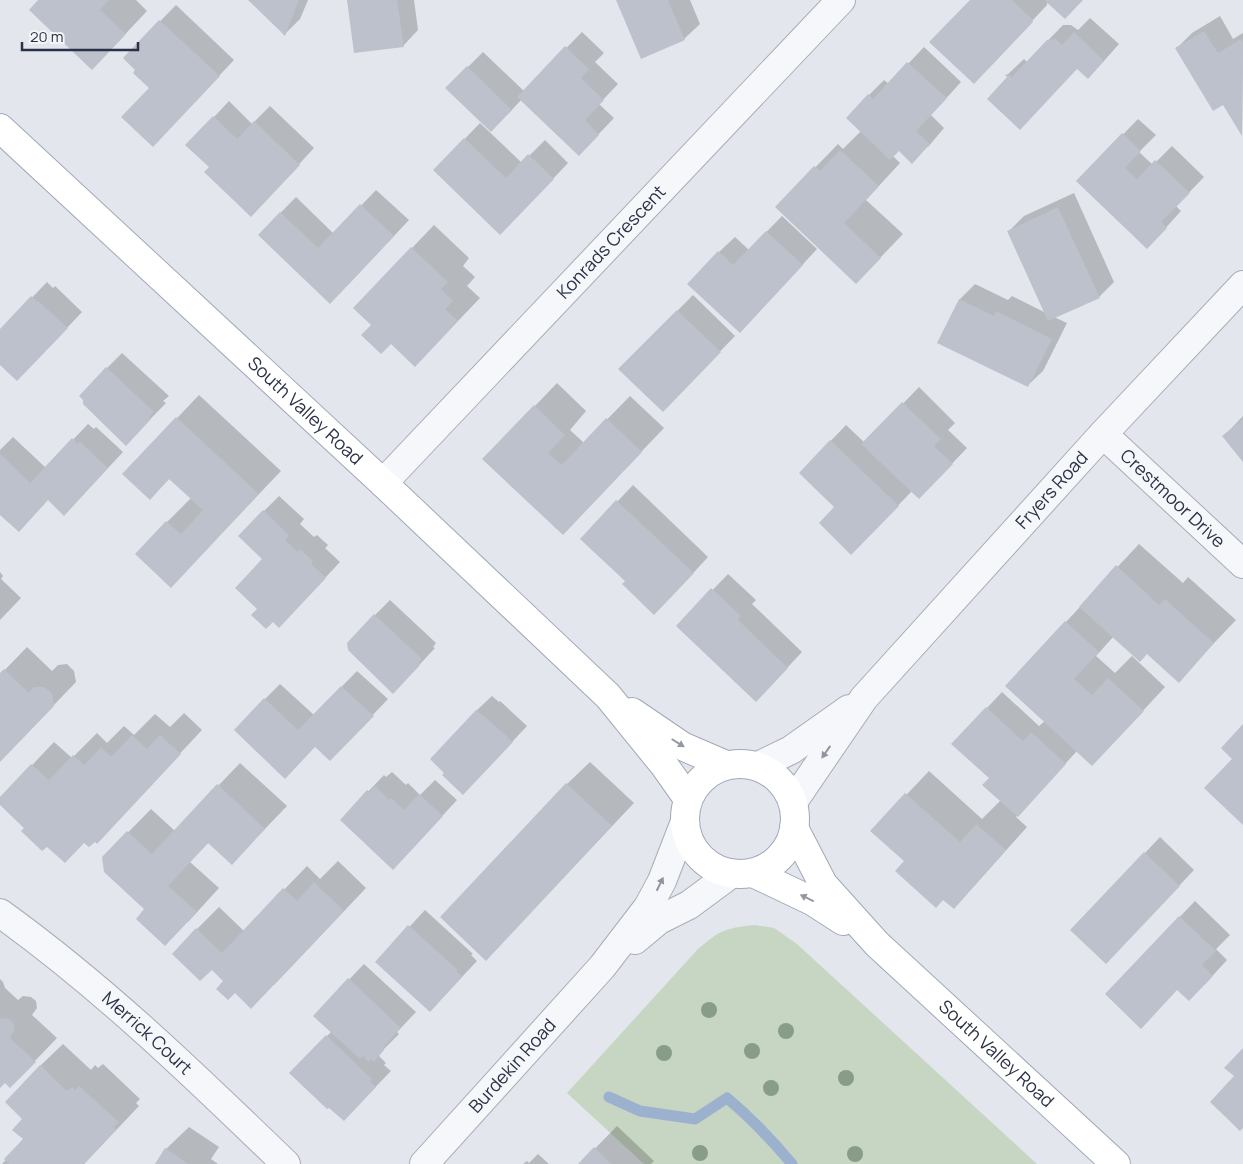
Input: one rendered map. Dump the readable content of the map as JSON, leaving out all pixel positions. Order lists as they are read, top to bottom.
{
  "streets": {
    "main road": ["South Valley Road"],
    "street": [
      "Konrads Crescent",
      "Fryers Road",
      "Crestmoor Drive",
      "Merrick Court",
      "Burdekin Road"
    ]
  },
  "crossings": [
    ["Konrads Crescent", "South Valley Road"],
    ["South Valley Road", "Fryers Road"],
    ["South Valley Road", "Burdekin Road"],
    ["Fryers Road", "Crestmoor Drive"],
    ["Fryers Road", "Burdekin Road"]
  ],
  "scale_bar": "20 m"
}
